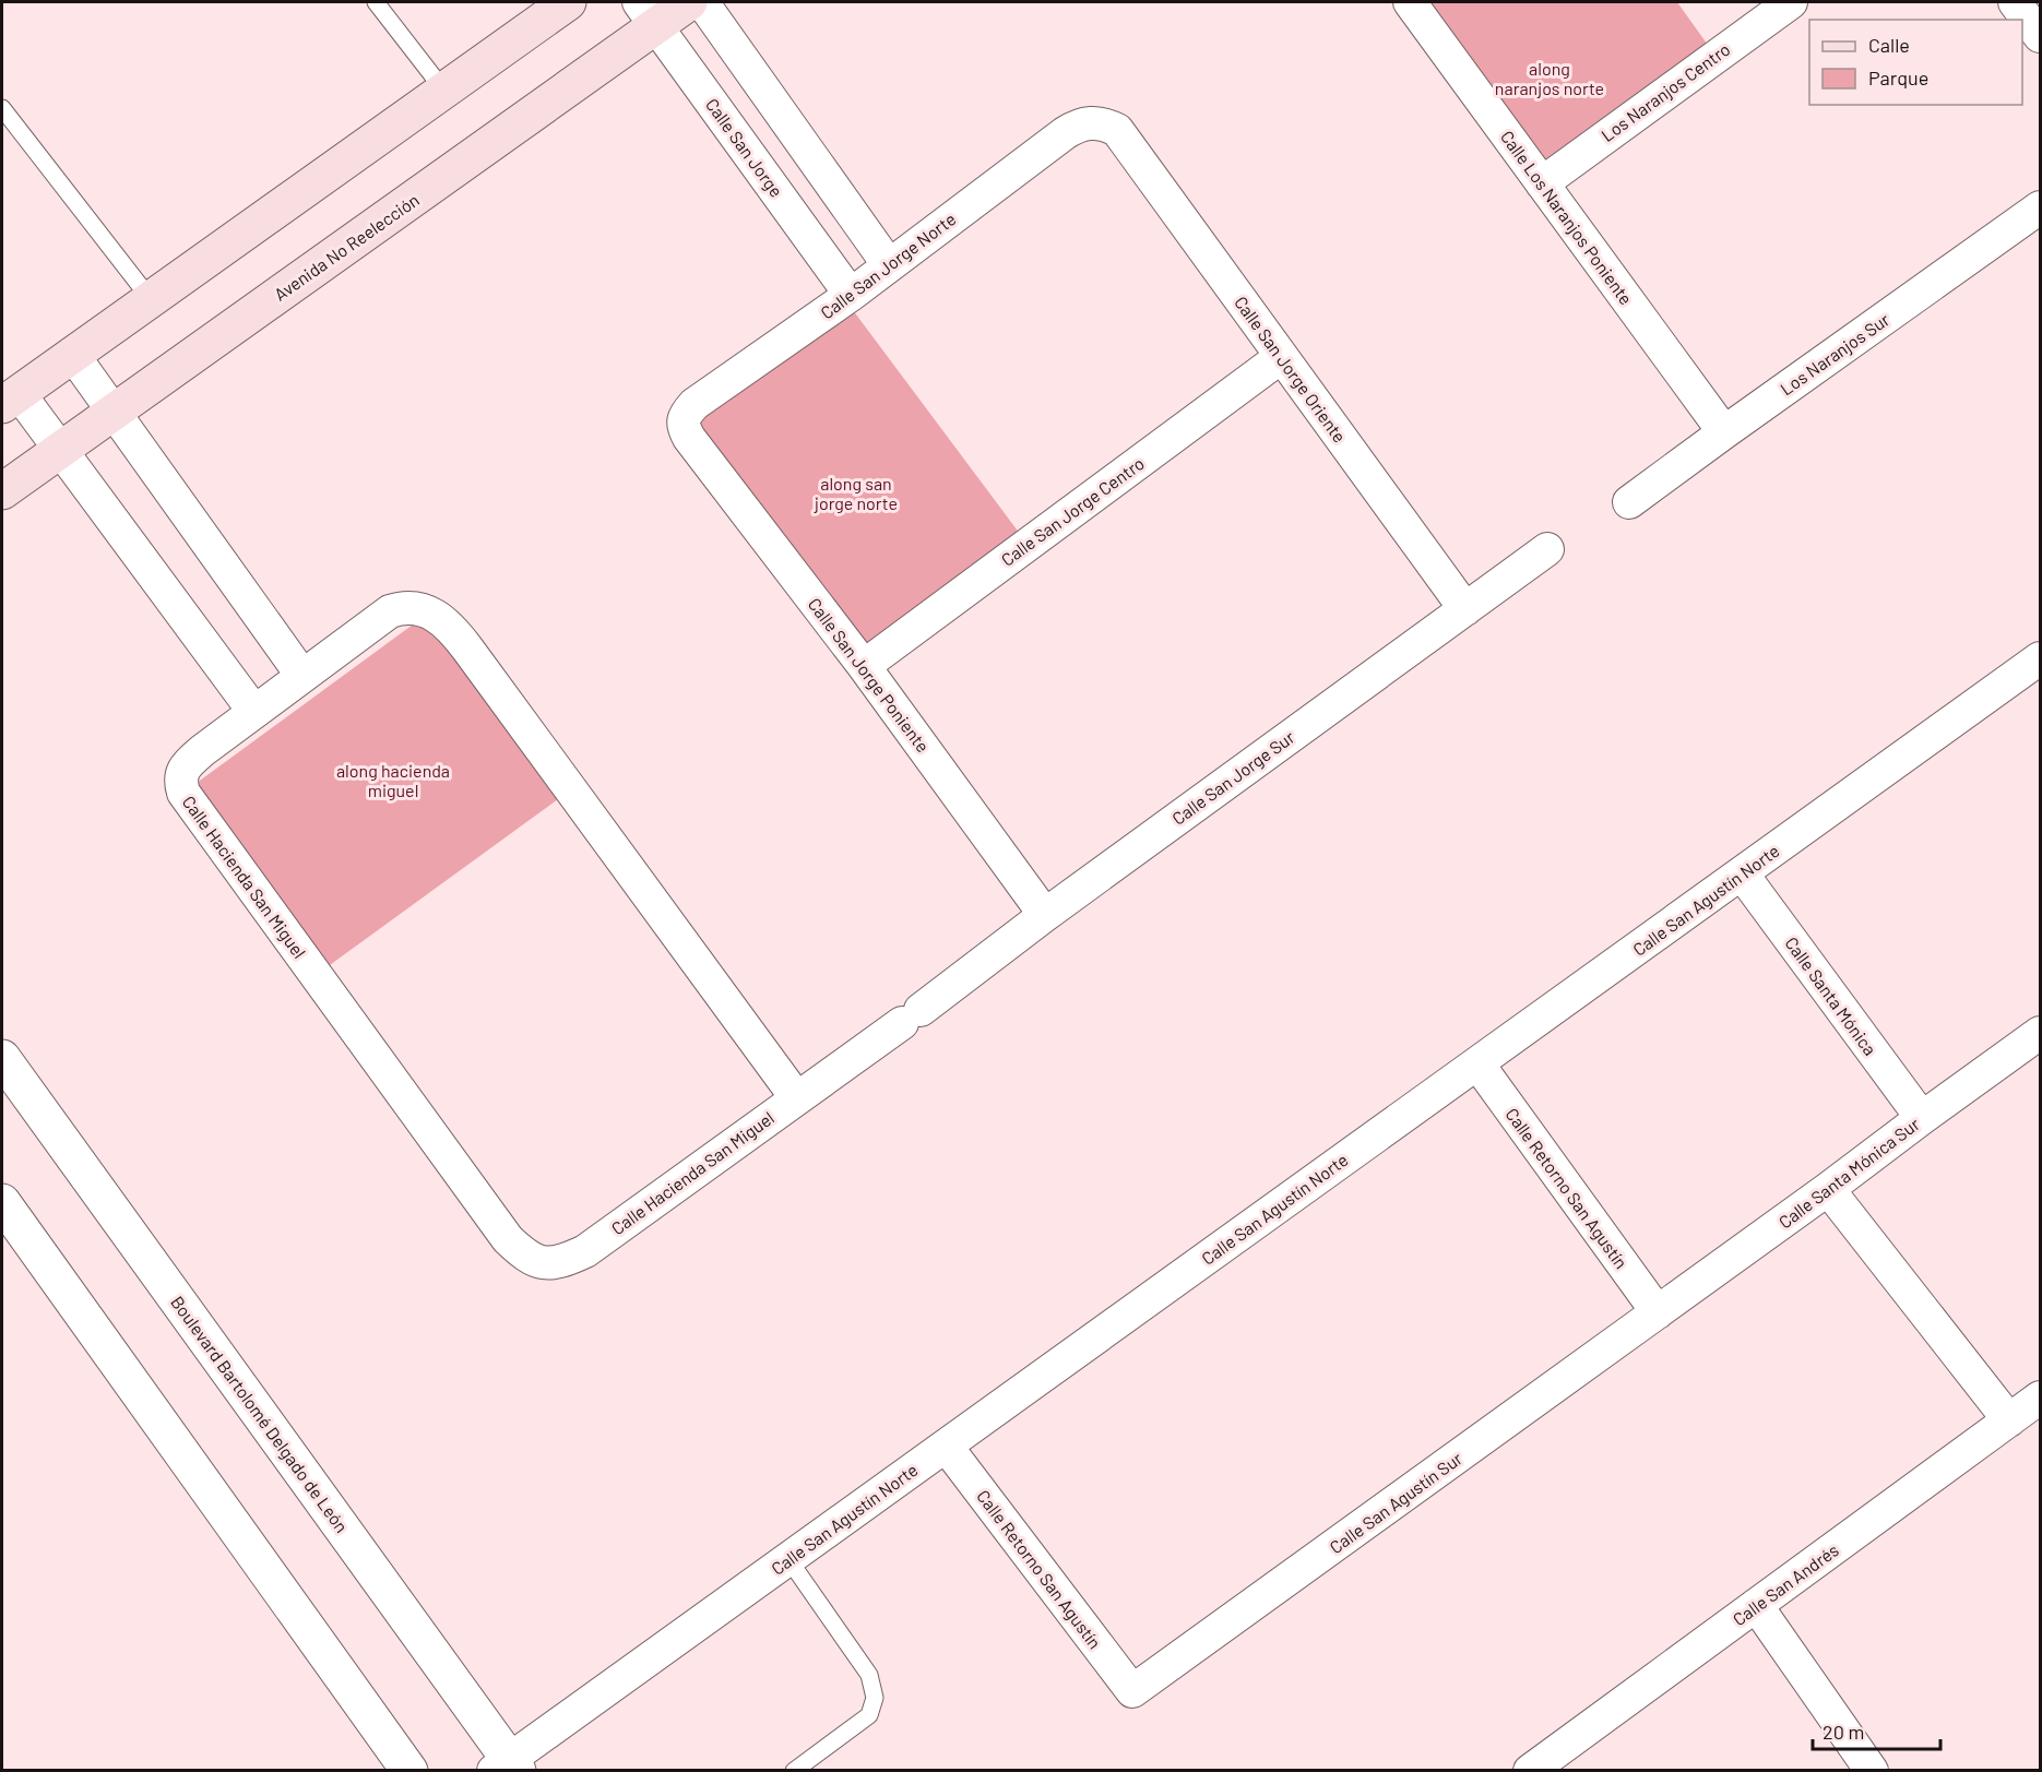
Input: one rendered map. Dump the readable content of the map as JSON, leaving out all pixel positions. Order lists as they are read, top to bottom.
{
  "streets": {
    "main road": ["Avenida No Reelección"],
    "street": [
      "Los Naranjos Centro",
      "Calle San Jorge",
      "Calle Los Naranjos Poniente",
      "Calle San Jorge Norte",
      "Los Naranjos Sur",
      "Calle San Jorge Oriente",
      "Calle San Jorge Centro",
      "Calle San Jorge Poniente",
      "Calle San Jorge Sur",
      "Calle Hacienda San Miguel",
      "Calle San Agustín Norte",
      "Calle Santa Mónica",
      "Calle Santa Mónica Sur",
      "Calle Retorno San Agustín",
      "Boulevard Bartolomé Delgado de León",
      "Calle San Agustín Sur",
      "Calle San Andrés"
    ]
  },
  "crossings": [
    ["Los Naranjos Centro", "Calle Los Naranjos Poniente"],
    ["Calle San Jorge", "Avenida No Reelección"],
    ["Calle San Jorge", "Calle San Jorge Norte"],
    ["Calle Los Naranjos Poniente", "Los Naranjos Sur"],
    ["Calle San Jorge Norte", "Calle San Jorge Oriente"],
    ["Calle San Jorge Norte", "Calle San Jorge Poniente"],
    ["Calle San Jorge Oriente", "Calle San Jorge Centro"],
    ["Calle San Jorge Oriente", "Calle San Jorge Sur"],
    ["Calle San Jorge Centro", "Calle San Jorge Poniente"],
    ["Calle San Jorge Poniente", "Calle San Jorge Sur"],
    ["Calle San Jorge Sur", "Calle Hacienda San Miguel"],
    ["Calle San Agustín Norte", "Calle Santa Mónica"],
    ["Calle San Agustín Norte", "Calle Retorno San Agustín"],
    ["Calle San Agustín Norte", "Boulevard Bartolomé Delgado de León"],
    ["Calle Santa Mónica", "Calle Santa Mónica Sur"],
    ["Calle Santa Mónica Sur", "Calle Retorno San Agustín"],
    ["Calle Santa Mónica Sur", "Calle San Agustín Sur"],
    ["Calle Retorno San Agustín", "Calle San Agustín Sur"]
  ],
  "parks": ["along naranjos norte", "along san jorge norte", "along hacienda miguel"],
  "legend": ["Calle", "Parque"],
  "scale_bar": "20 m"
}
